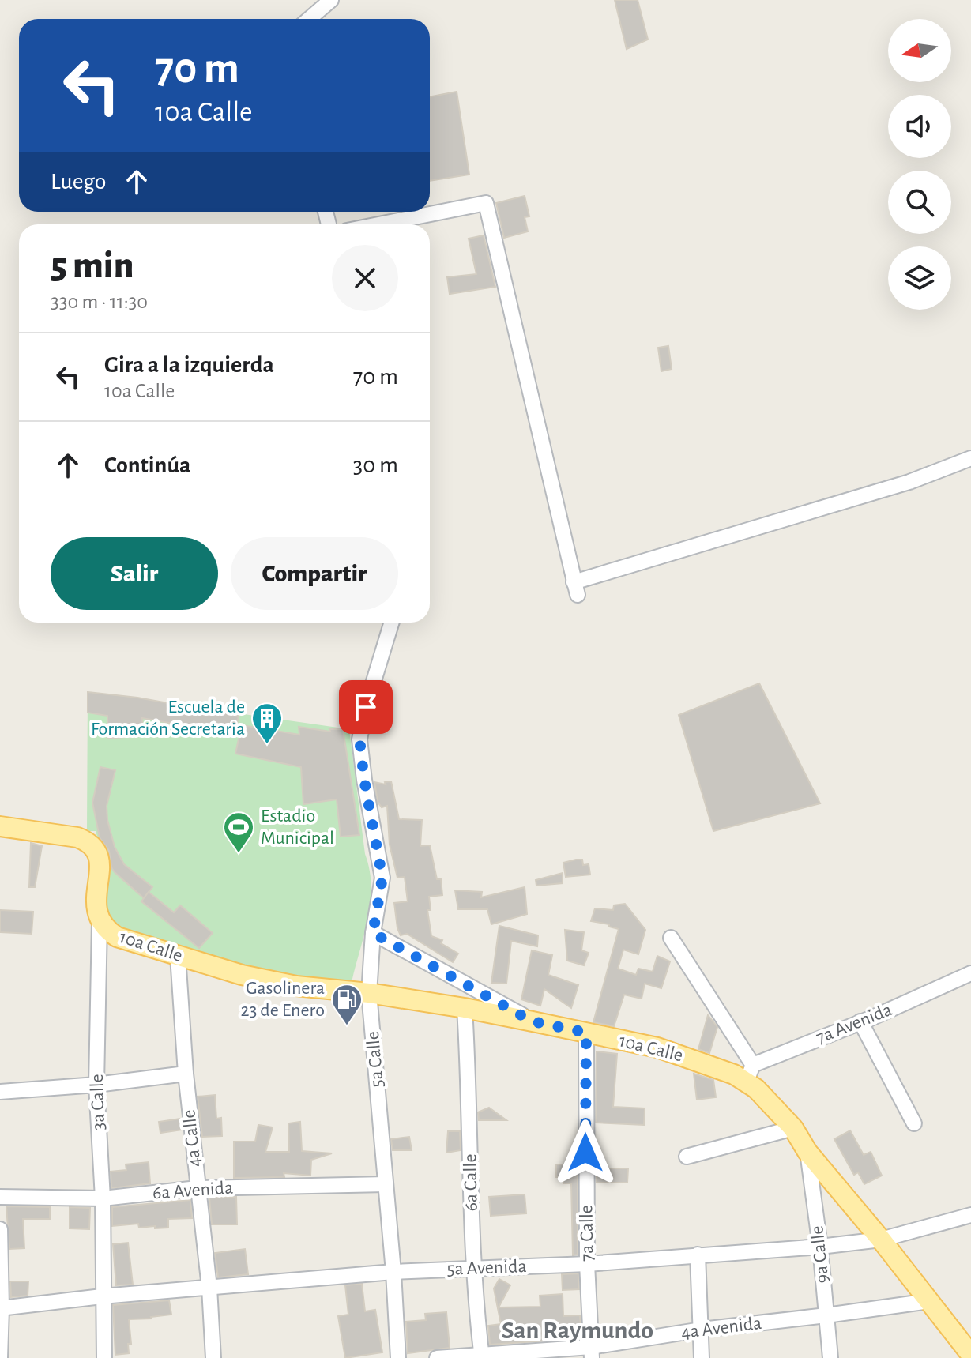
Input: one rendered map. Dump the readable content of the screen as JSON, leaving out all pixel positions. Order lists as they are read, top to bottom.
{
  "streets": {
    "main road": ["10a Calle", "3a Calle"],
    "street": [
      "7a Avenida",
      "5a Calle",
      "4a Calle",
      "6a Calle",
      "6a Avenida",
      "7a Calle",
      "9a Calle",
      "5a Avenida",
      "4a Avenida"
    ]
  },
  "crossings": [
    ["10a Calle", "7a Avenida"],
    ["10a Calle", "5a Calle"],
    ["10a Calle", "3a Calle"],
    ["10a Calle", "4a Calle"],
    ["10a Calle", "6a Calle"],
    ["10a Calle", "7a Calle"],
    ["10a Calle", "9a Calle"],
    ["10a Calle", "5a Avenida"],
    ["10a Calle", "4a Avenida"],
    ["5a Calle", "6a Avenida"],
    ["5a Calle", "5a Avenida"],
    ["3a Calle", "6a Avenida"],
    ["3a Calle", "5a Avenida"],
    ["4a Calle", "6a Avenida"],
    ["4a Calle", "5a Avenida"],
    ["6a Calle", "5a Avenida"],
    ["6a Calle", "4a Avenida"],
    ["7a Calle", "5a Avenida"],
    ["7a Calle", "4a Avenida"],
    ["9a Calle", "5a Avenida"],
    ["9a Calle", "4a Avenida"]
  ],
  "districts": ["San Raymundo"],
  "places": {
    "building": ["Escuela de Formación Secretaria"],
    "sports": ["Estadio Municipal"],
    "fuel station": ["Gasolinera 23 de Enero"]
  },
  "north": "left",
  "page": {
    "turn": ["70 m", "10a Calle"],
    "then": "Luego",
    "heading": ["5 min", "330 m · 11:30"],
    "list": [
      {
        "name": "Gira a la izquierda",
        "note": "10a Calle",
        "value": "70 m"
      },
      {
        "name": "Continúa",
        "value": "30 m"
      }
    ],
    "buttons": ["Salir", "Compartir"]
  }
}
